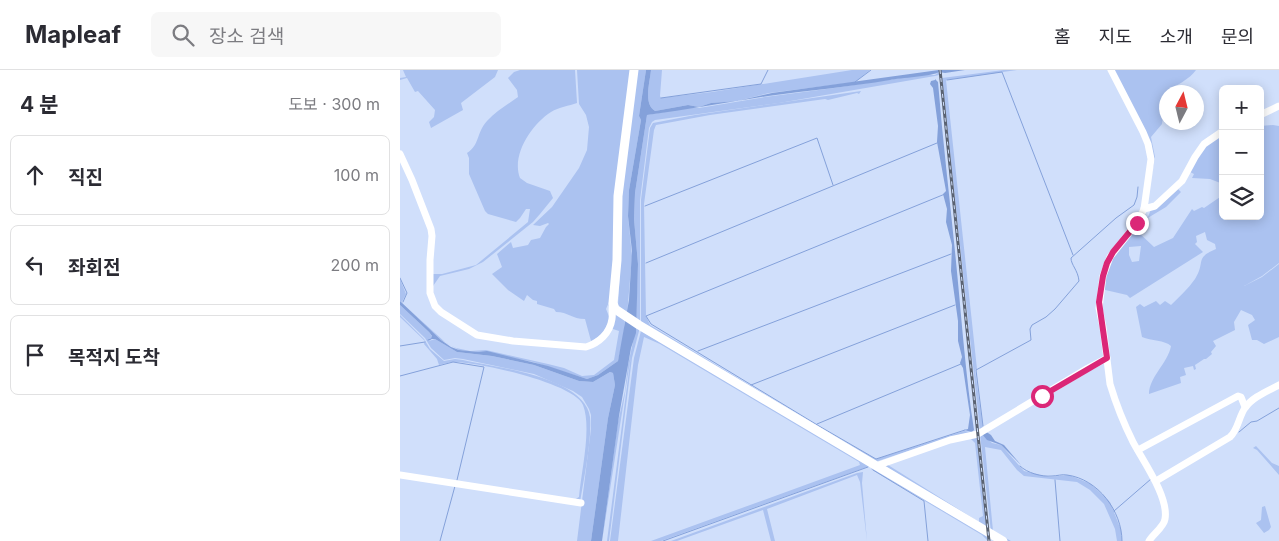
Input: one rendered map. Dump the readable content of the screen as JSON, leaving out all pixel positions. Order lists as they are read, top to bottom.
{
  "north": "top",
  "page": {
    "header": "Mapleaf",
    "search": "장소 검색",
    "nav": [
      "홈",
      "지도",
      "소개",
      "문의"
    ],
    "heading": ["4 분", "도보 · 300 m"],
    "map_buttons": ["+", "−"],
    "list": [
      ["직진", "100 m"],
      ["좌회전", "200 m"],
      "목적지 도착"
    ]
  }
}
